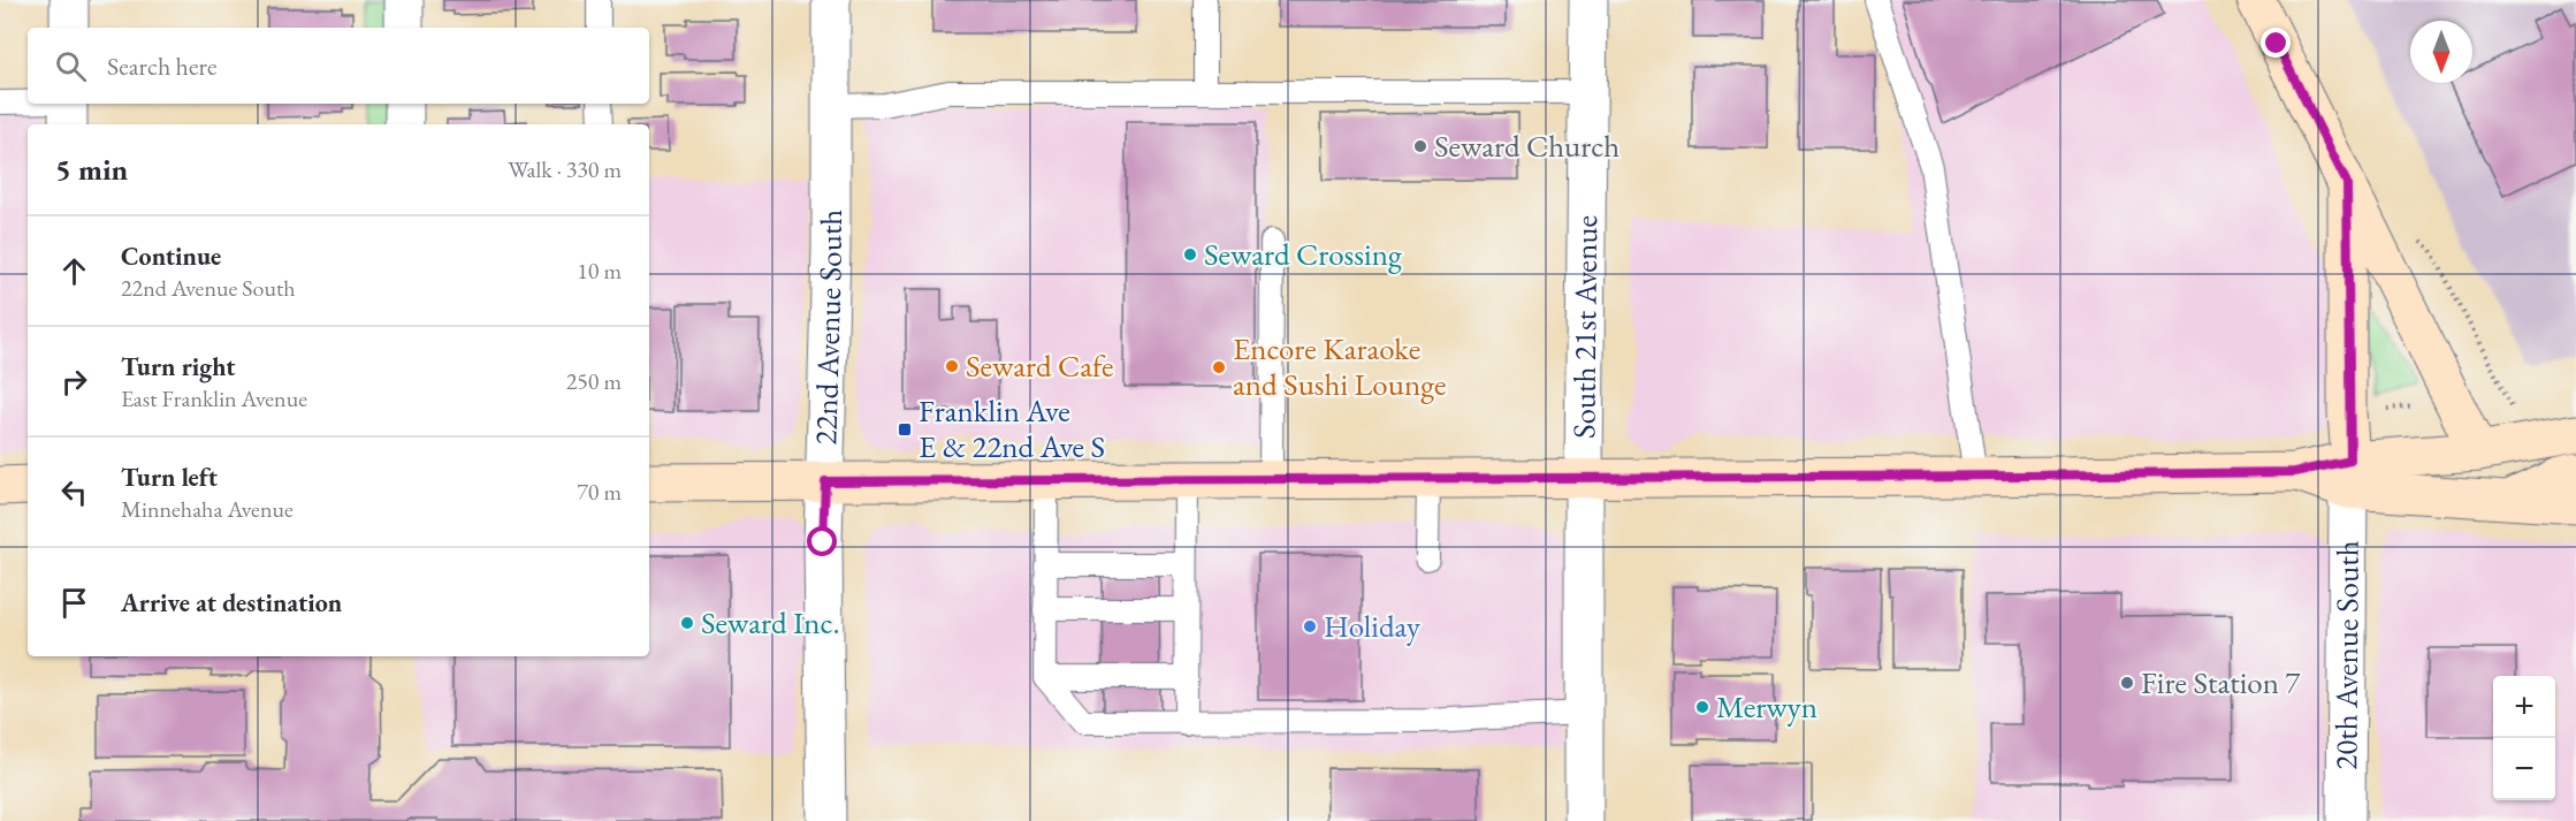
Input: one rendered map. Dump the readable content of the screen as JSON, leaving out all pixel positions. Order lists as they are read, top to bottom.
{
  "streets": {
    "street": ["South 21st Avenue", "22nd Avenue South", "20th Avenue South"]
  },
  "places": {
    "other": [
      "Seward Church",
      "Seward Crossing",
      "Seward Cafe",
      "Encore Karaoke and Sushi Lounge",
      "Seward Inc.",
      "Holiday",
      "Fire Station 7",
      "Merwyn"
    ],
    "transit": ["Franklin Ave E & 22nd Ave S"]
  },
  "north": "bottom",
  "page": {
    "search": "Search here",
    "heading": ["5 min", "Walk · 330 m"],
    "list": [
      ["Continue", "22nd Avenue South", "10 m"],
      ["Turn right", "East Franklin Avenue", "250 m"],
      ["Turn left", "Minnehaha Avenue", "70 m"],
      "Arrive at destination"
    ],
    "map_buttons": ["+", "−"]
  }
}
